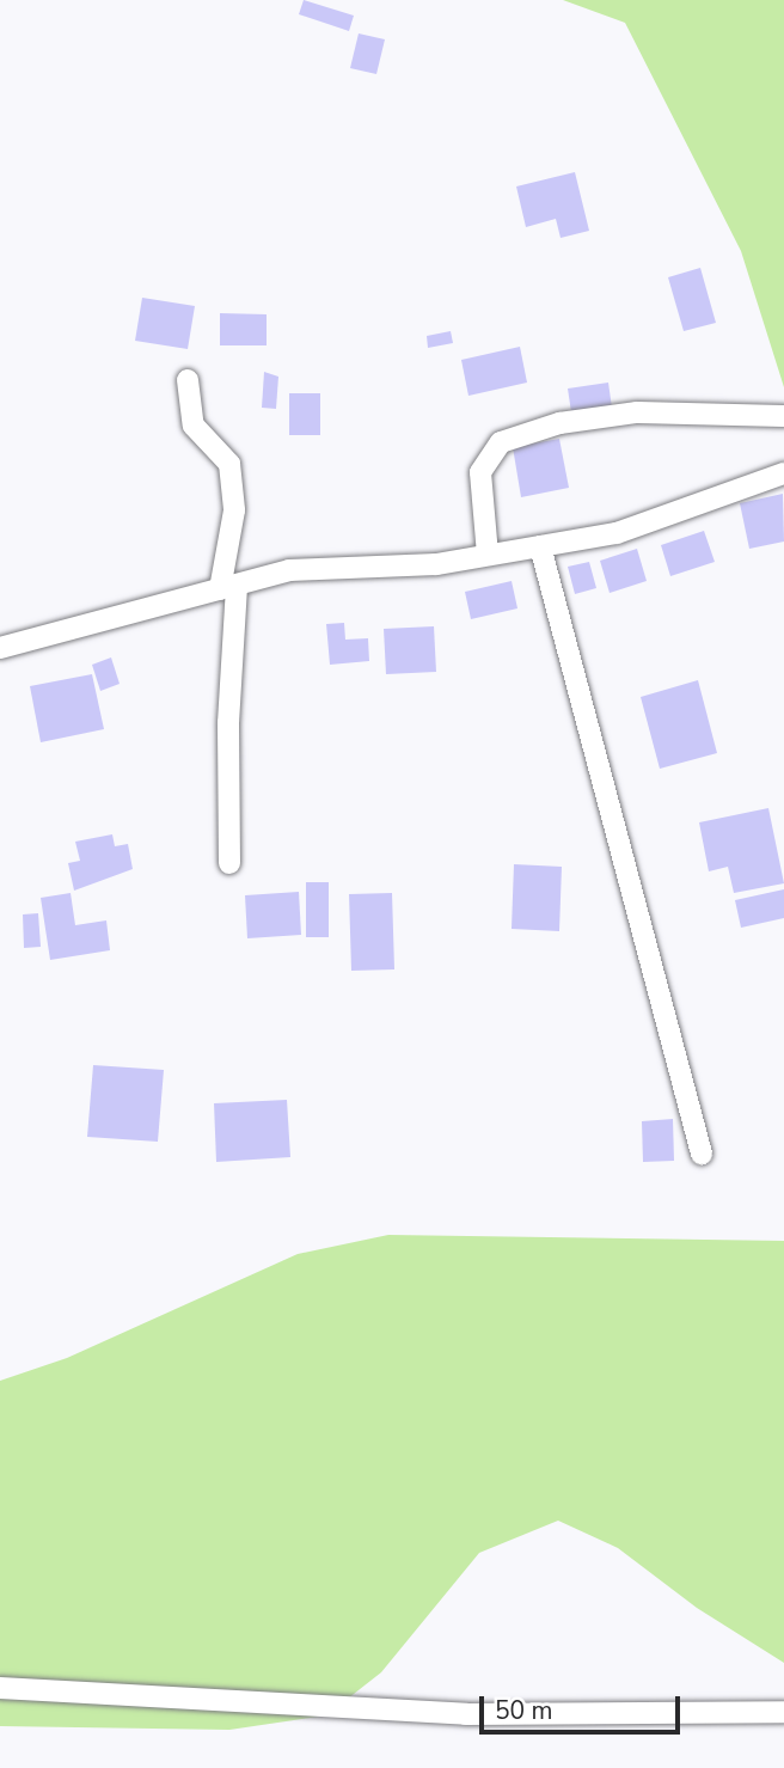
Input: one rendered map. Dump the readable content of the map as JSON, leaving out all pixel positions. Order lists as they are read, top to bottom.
{
  "scale_bar": "50 m"
}
